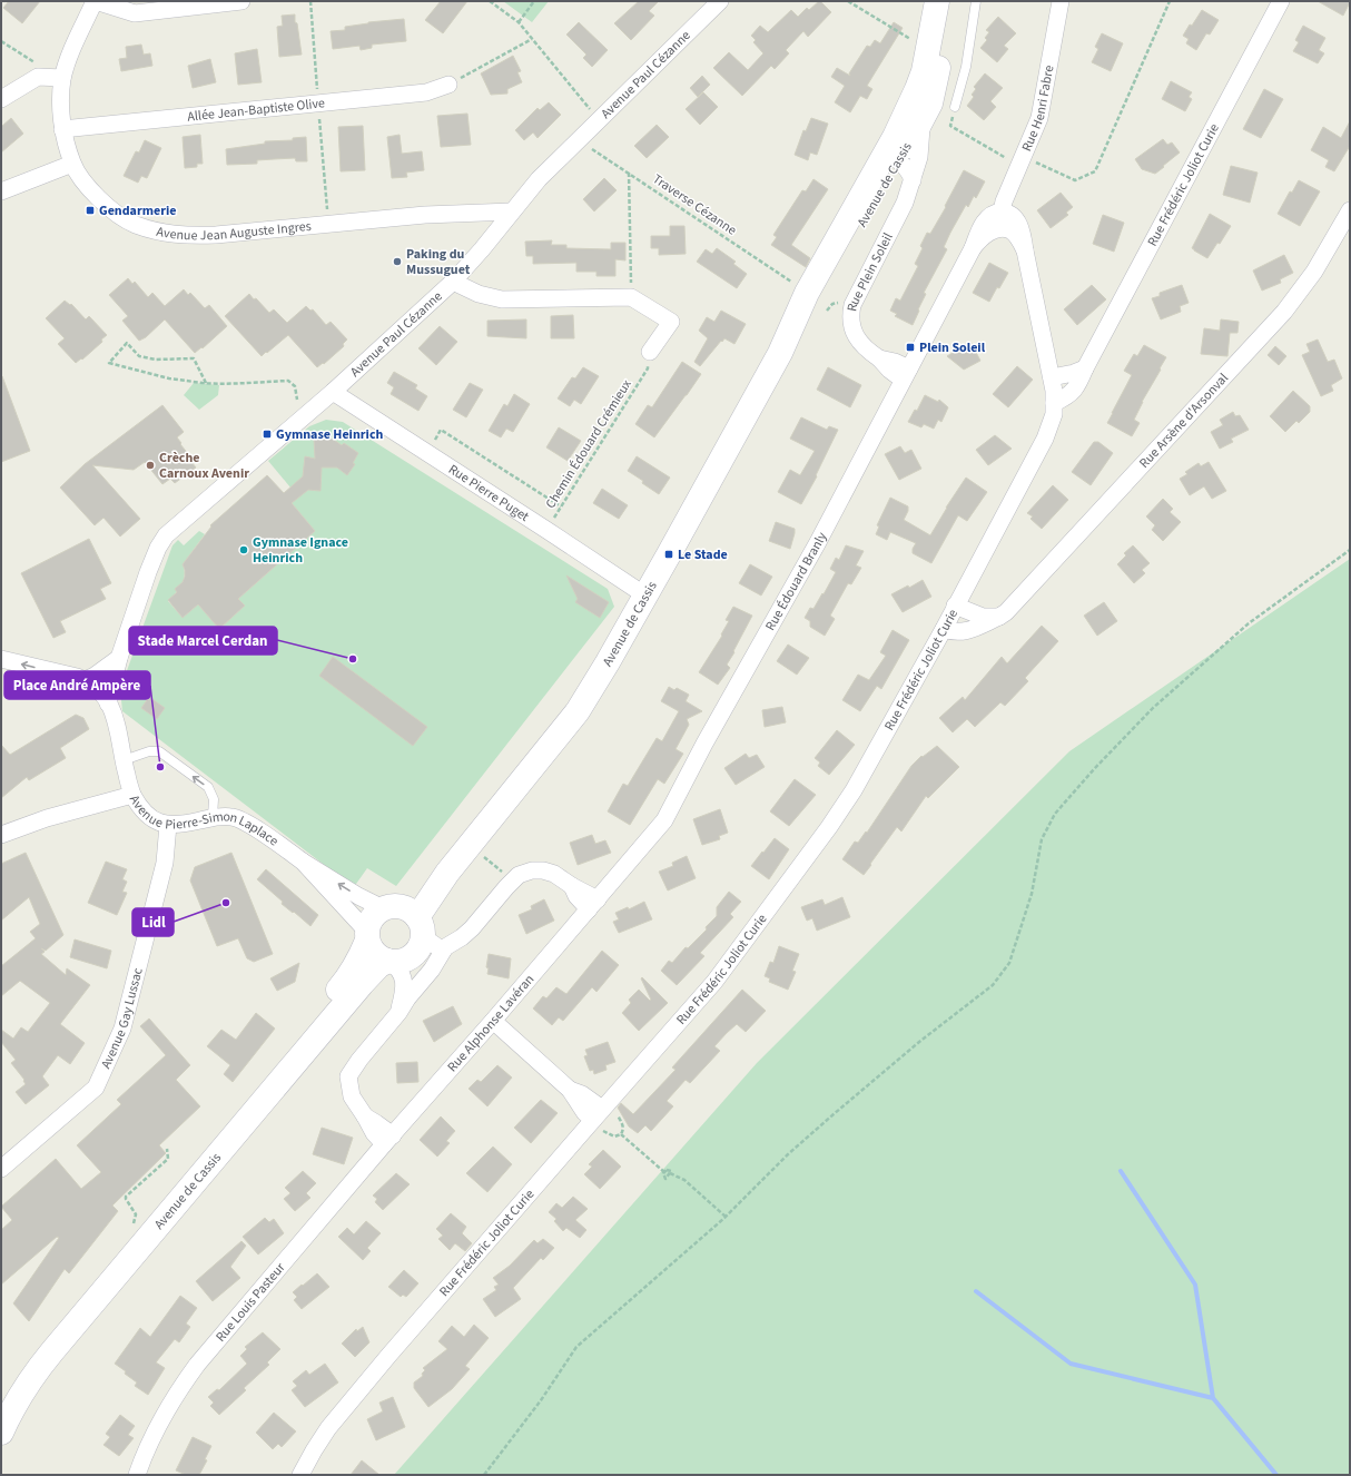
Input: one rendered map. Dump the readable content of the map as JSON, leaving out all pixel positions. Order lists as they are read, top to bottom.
{
  "streets": {
    "main road": ["Avenue de Cassis"],
    "street": [
      "Avenue Paul Cézanne",
      "Rue Henri Fabre",
      "Allée Jean-Baptiste Olive",
      "Rue Frédéric Joliot Curie",
      "Avenue Jean Auguste Ingres",
      "Rue Plein Soleil",
      "Rue Arsène d'Arsonval",
      "Rue Pierre Puget",
      "Rue Édouard Branly",
      "Avenue Pierre-Simon Laplace",
      "Avenue Gay Lussac",
      "Rue Alphonse Lavéran",
      "Rue Louis Pasteur"
    ],
    "path": ["Traverse Cézanne", "Chemin Édouard Crémieux"]
  },
  "crossings": [
    ["Avenue Paul Cézanne", "Traverse Cézanne"],
    ["Avenue Paul Cézanne", "Avenue Jean Auguste Ingres"],
    ["Avenue Paul Cézanne", "Rue Pierre Puget"],
    ["Rue Henri Fabre", "Rue Édouard Branly"],
    ["Allée Jean-Baptiste Olive", "Avenue Jean Auguste Ingres"],
    ["Avenue de Cassis", "Traverse Cézanne"],
    ["Avenue de Cassis", "Rue Plein Soleil"],
    ["Avenue de Cassis", "Rue Pierre Puget"],
    ["Rue Frédéric Joliot Curie", "Rue Arsène d'Arsonval"],
    ["Rue Plein Soleil", "Rue Édouard Branly"],
    ["Chemin Édouard Crémieux", "Rue Pierre Puget"],
    ["Rue Édouard Branly", "Rue Alphonse Lavéran"],
    ["Avenue Pierre-Simon Laplace", "Avenue Gay Lussac"],
    ["Rue Alphonse Lavéran", "Rue Louis Pasteur"]
  ],
  "places": {
    "transit": [
      "Gendarmerie",
      "Plein Soleil",
      "Gymnase Heinrich",
      "Le Stade"
    ],
    "other": [
      "Paking du Mussuguet",
      "Crèche Carnoux Avenir",
      "Gymnase Ignace Heinrich",
      "Stade Marcel Cerdan",
      "Place André Ampère",
      "Lidl"
    ]
  }
}
